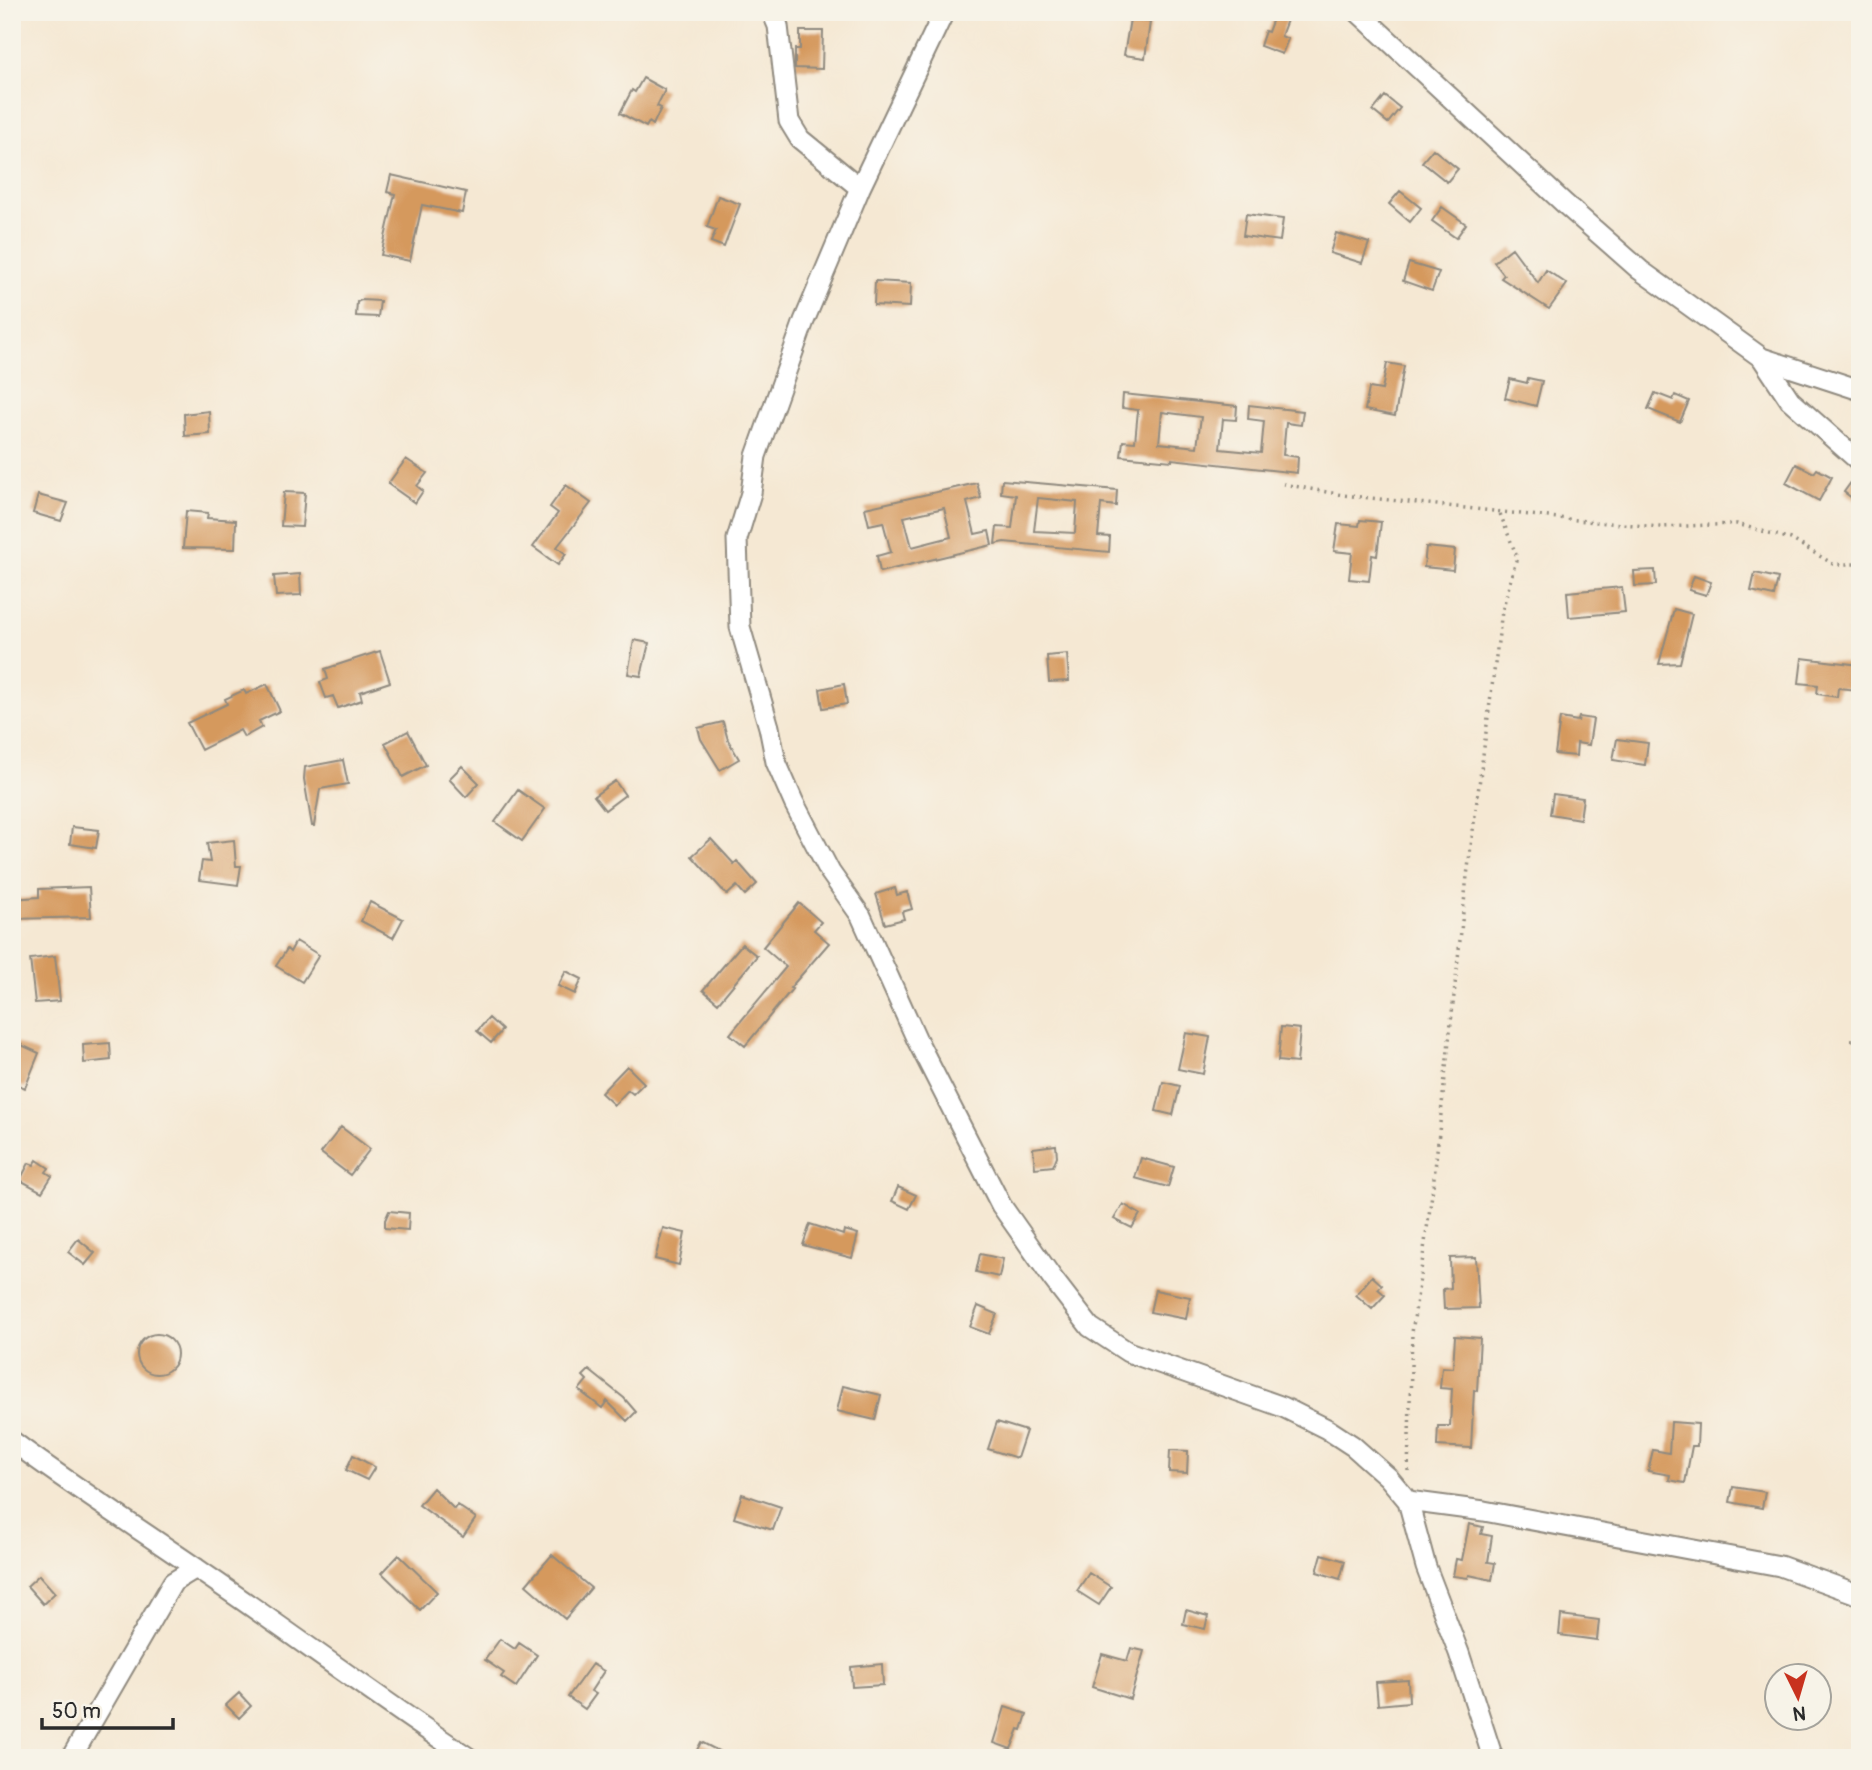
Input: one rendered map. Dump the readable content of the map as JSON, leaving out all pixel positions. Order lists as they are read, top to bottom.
{
  "scale_bar": "50 m",
  "north": "bottom"
}
